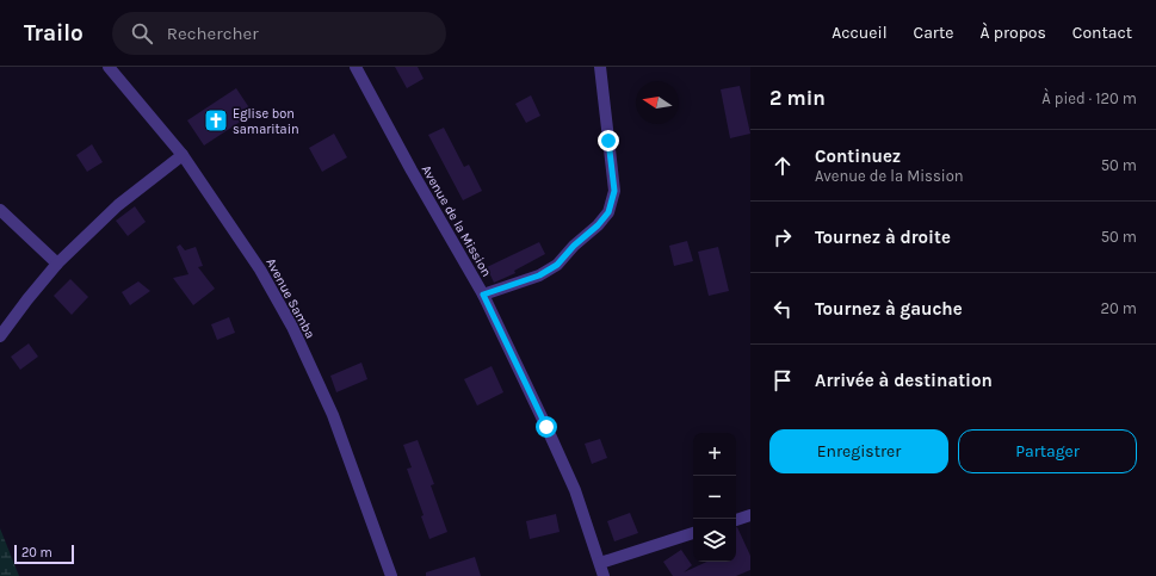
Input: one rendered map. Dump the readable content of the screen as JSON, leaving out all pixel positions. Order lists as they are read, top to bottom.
{
  "streets": {
    "street": ["Avenue de la Mission", "Avenue Samba"]
  },
  "places": {
    "church": ["Eglise bon samaritain"]
  },
  "scale_bar": "20 m",
  "north": "left",
  "page": {
    "header": "Trailo",
    "search": "Rechercher",
    "nav": [
      "Accueil",
      "Carte",
      "À propos",
      "Contact"
    ],
    "heading": ["2 min", "À pied · 120 m"],
    "list": [
      ["Continuez", "Avenue de la Mission", "50 m"],
      ["Tournez à droite", "50 m"],
      ["Tournez à gauche", "20 m"],
      "Arrivée à destination"
    ],
    "buttons": ["Enregistrer", "Partager"],
    "map_buttons": ["+", "−"],
    "scale": "20 m"
  }
}
